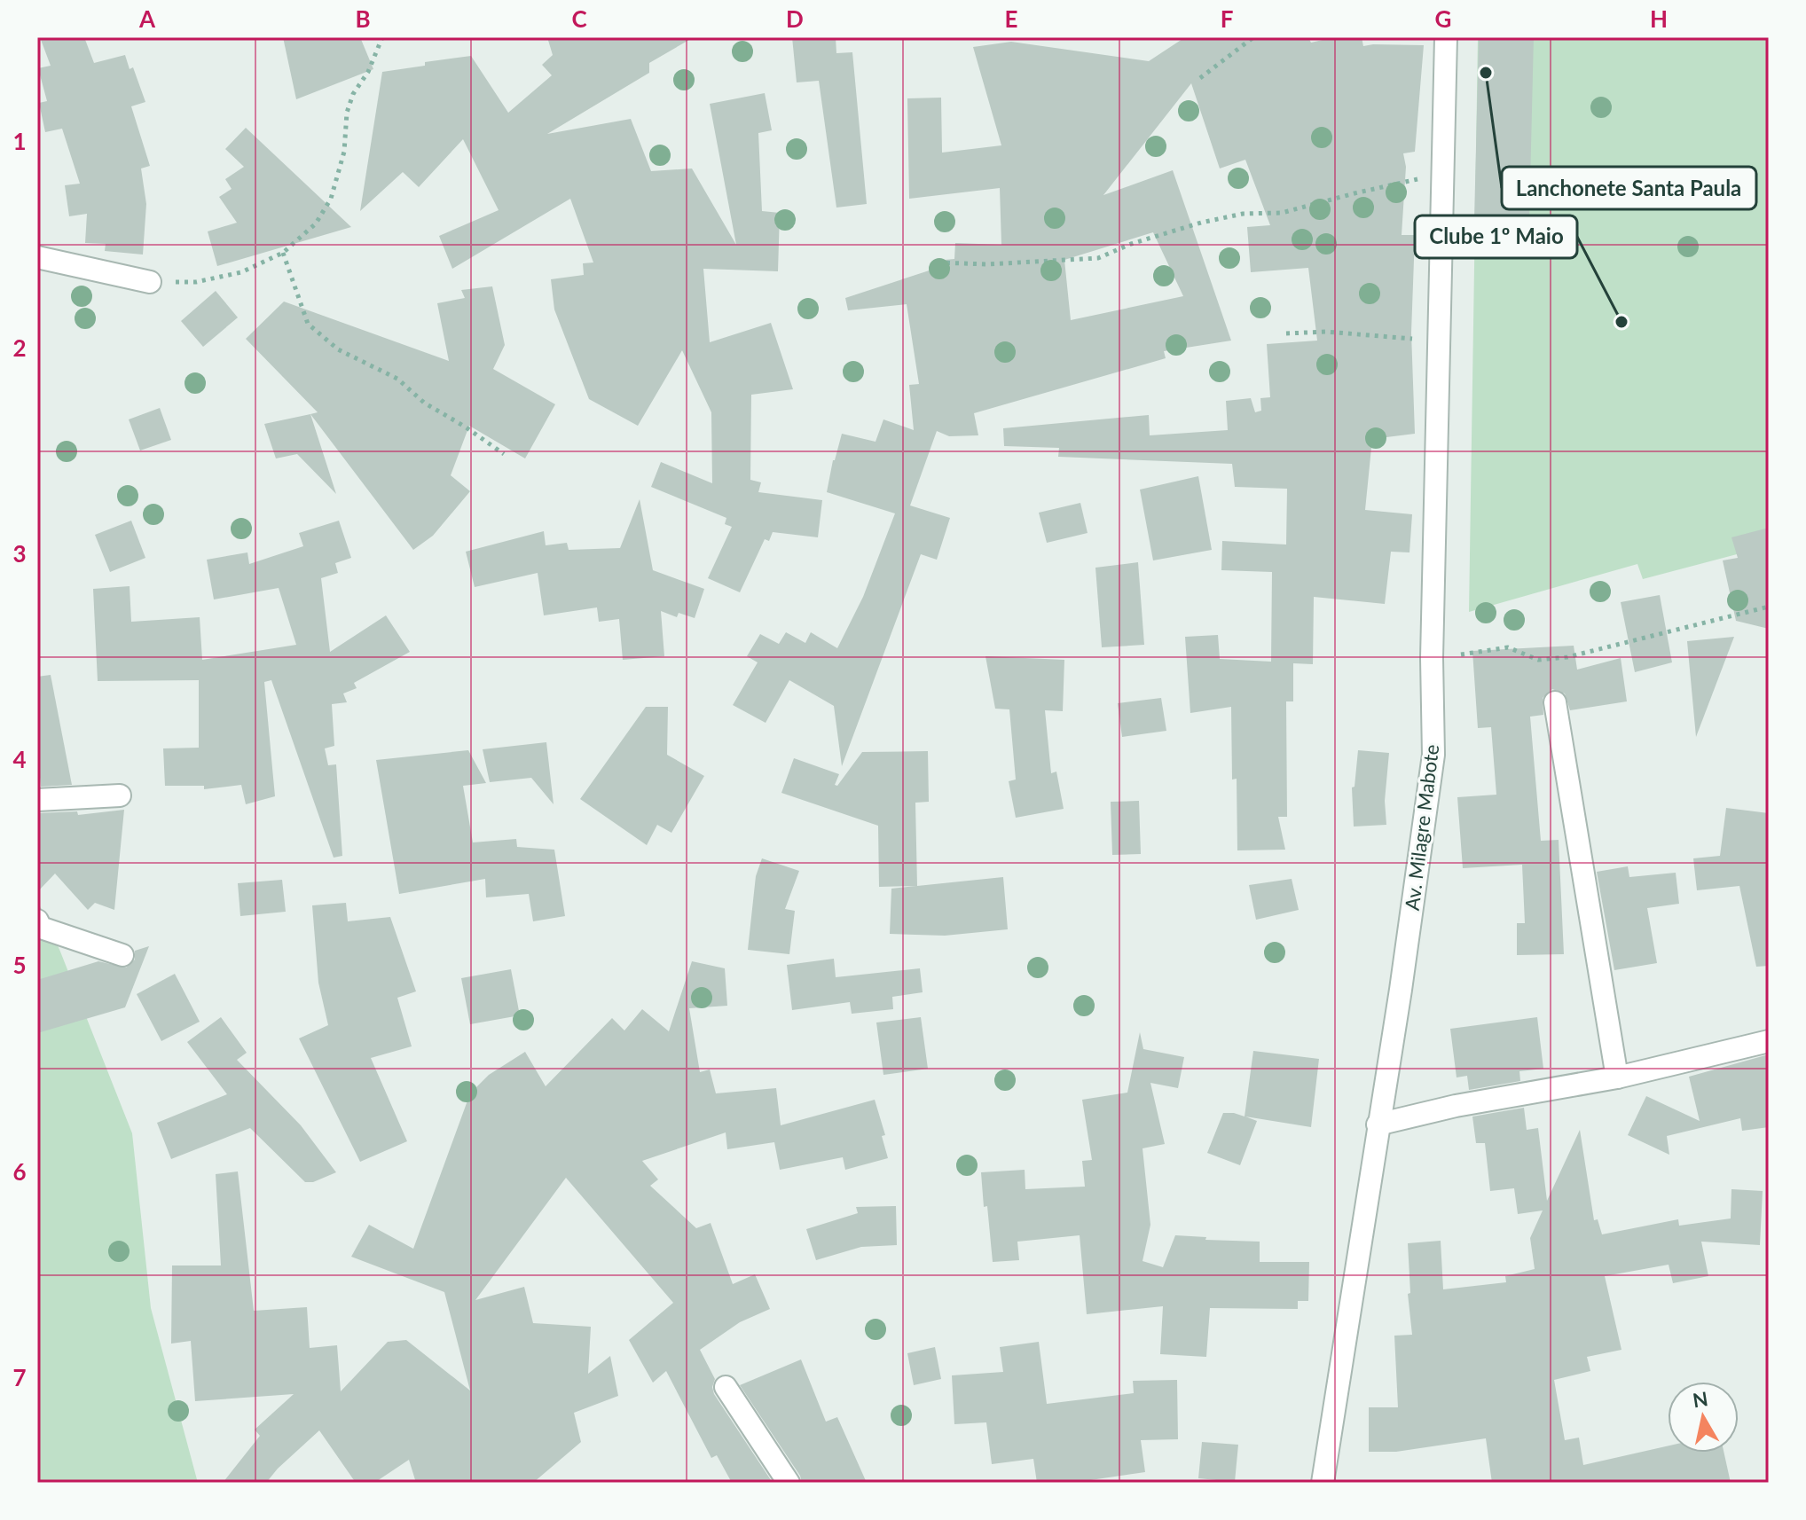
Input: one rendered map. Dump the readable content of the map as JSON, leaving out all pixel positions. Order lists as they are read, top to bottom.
{
  "streets": {
    "street": ["Av. Milagre Mabote"]
  },
  "places": ["Lanchonete Santa Paula", "Clube 1º Maio"],
  "north": "top",
  "grid": {
    "columns": [
      "A",
      "B",
      "C",
      "D",
      "E",
      "F",
      "G",
      "H"
    ],
    "rows": [
      "1",
      "2",
      "3",
      "4",
      "5",
      "6",
      "7"
    ]
  }
}
